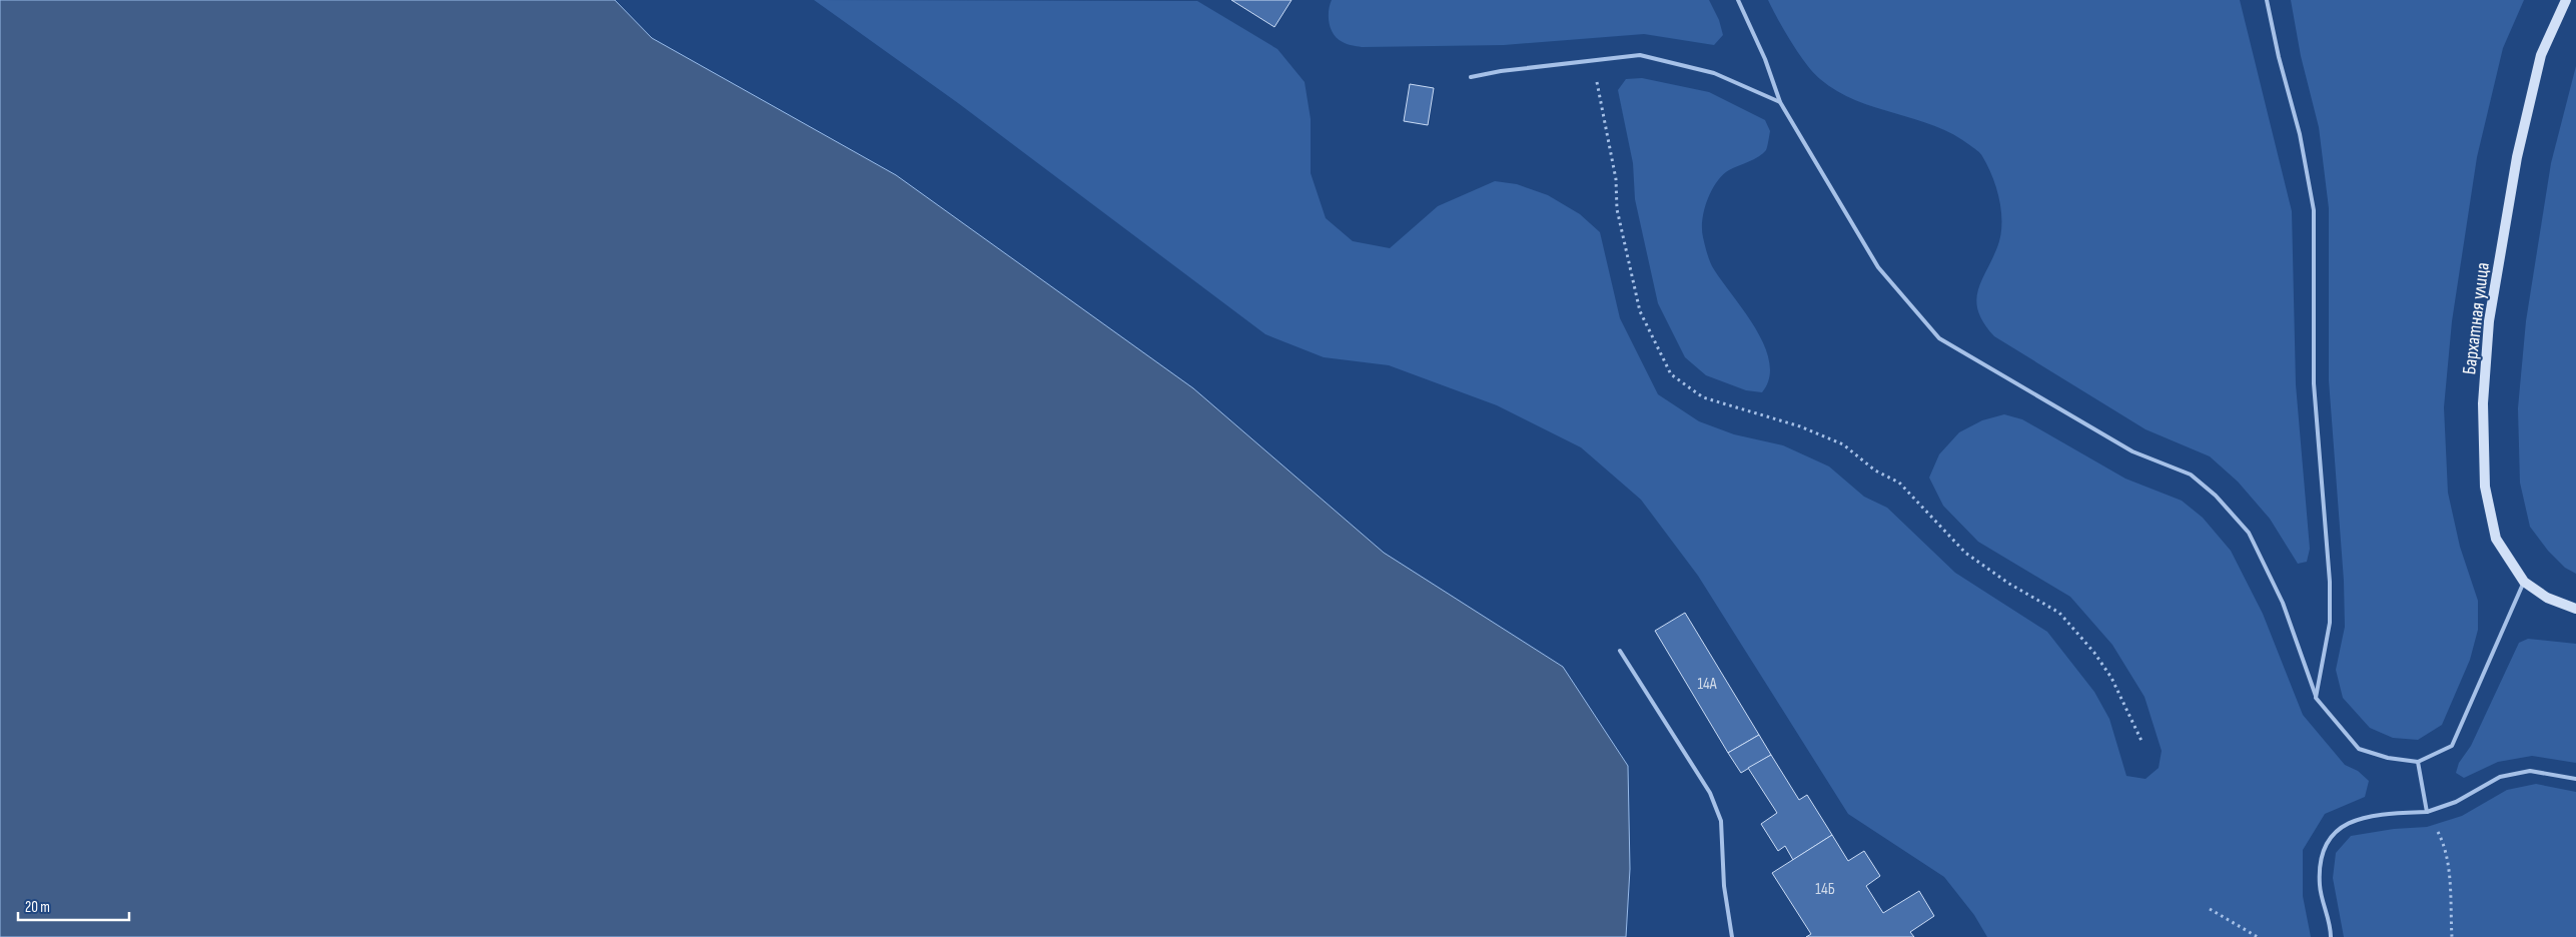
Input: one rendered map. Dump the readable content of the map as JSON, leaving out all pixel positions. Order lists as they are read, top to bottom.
{
  "streets": {
    "main road": ["Бархатная улица"]
  },
  "house_numbers": ["14А", "14Б"],
  "scale_bar": "20 m"
}
